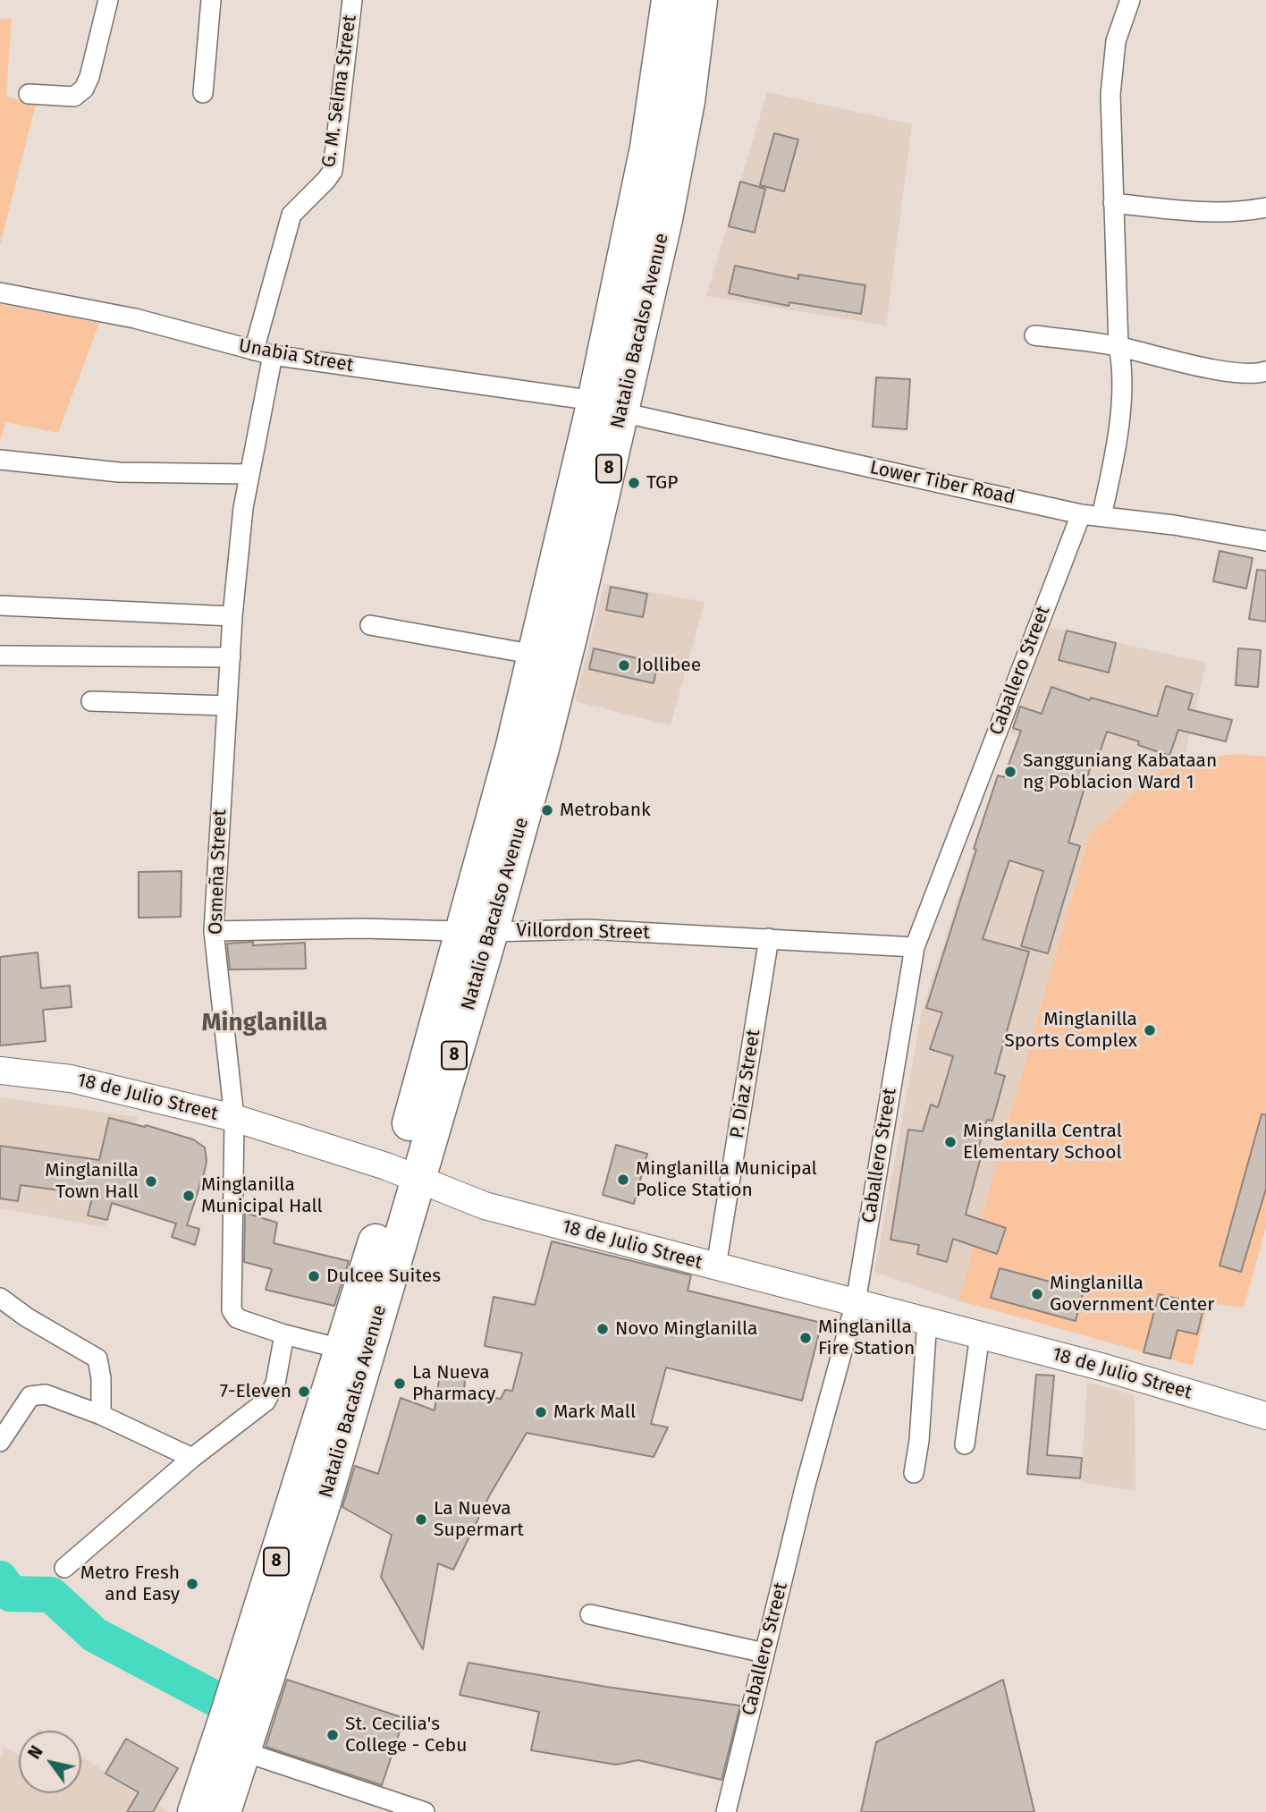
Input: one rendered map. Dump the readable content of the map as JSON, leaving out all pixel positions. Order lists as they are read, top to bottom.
{
  "streets": {
    "highway": ["Natalio Bacalso Avenue", "8"],
    "street": [
      "G. M. Selma Street",
      "Unabia Street",
      "Lower Tiber Road",
      "Caballero Street",
      "Osmeña Street",
      "Villordon Street",
      "P. Diaz Street",
      "18 de Julio Street"
    ]
  },
  "crossings": [
    ["G. M. Selma Street", "Unabia Street"],
    ["Natalio Bacalso Avenue", "Unabia Street"],
    ["Natalio Bacalso Avenue", "Lower Tiber Road"],
    ["Natalio Bacalso Avenue", "Osmeña Street"],
    ["Natalio Bacalso Avenue", "Villordon Street"],
    ["Natalio Bacalso Avenue", "18 de Julio Street"],
    ["Unabia Street", "Lower Tiber Road"],
    ["Unabia Street", "Osmeña Street"],
    ["Lower Tiber Road", "Caballero Street"],
    ["Caballero Street", "Villordon Street"],
    ["Caballero Street", "18 de Julio Street"],
    ["Osmeña Street", "Villordon Street"],
    ["Osmeña Street", "18 de Julio Street"],
    ["Villordon Street", "P. Diaz Street"],
    ["P. Diaz Street", "18 de Julio Street"]
  ],
  "districts": ["Minglanilla"],
  "places": [
    "TGP",
    "Jollibee",
    "Sangguniang Kabataan ng Poblacion Ward 1",
    "Metrobank",
    "Minglanilla Sports Complex",
    "Minglanilla Central Elementary School",
    "Minglanilla Municipal Police Station",
    "Minglanilla Town Hall",
    "Minglanilla Municipal Hall",
    "Dulcee Suites",
    "Minglanilla Government Center",
    "Novo Minglanilla",
    "Minglanilla Fire Station",
    "La Nueva Pharmacy",
    "7-Eleven",
    "Mark Mall",
    "La Nueva Supermart",
    "Metro Fresh and Easy",
    "St. Cecilia's College - Cebu"
  ],
  "north": "top left"
}
